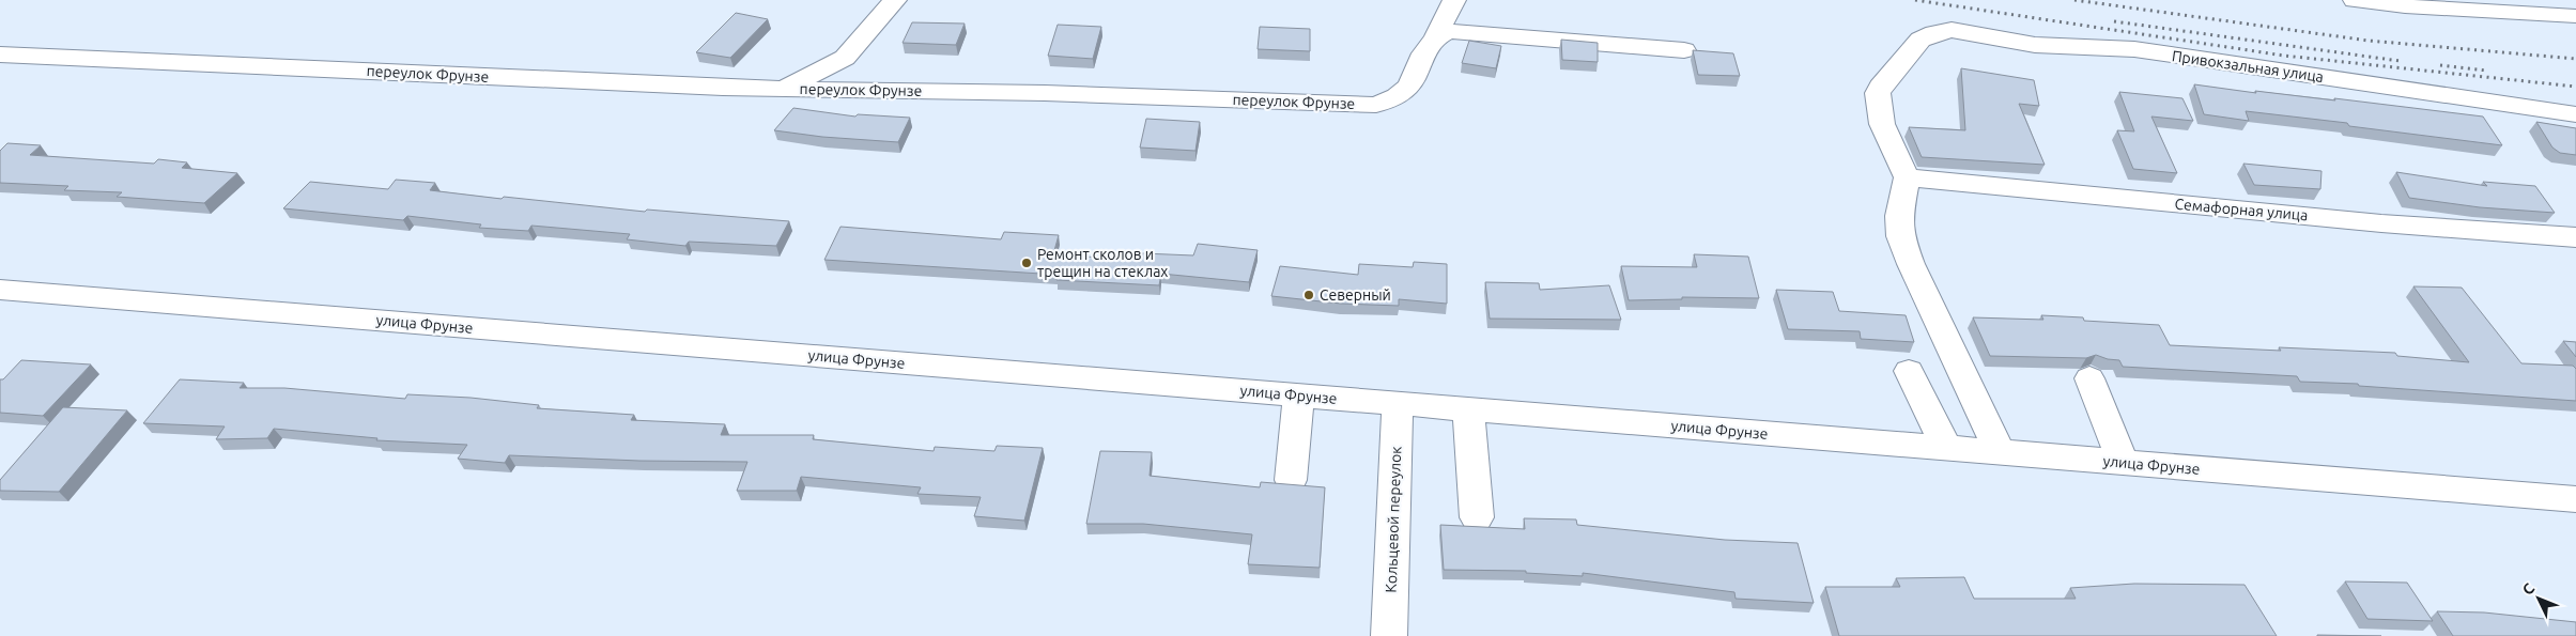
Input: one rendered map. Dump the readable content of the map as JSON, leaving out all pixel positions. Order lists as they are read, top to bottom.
{
  "streets": {
    "street": [
      "Привокзальная улица",
      "переулок Фрунзе",
      "Семафорная улица",
      "улица Фрунзе",
      "Кольцевой переулок"
    ]
  },
  "crossings": [
    ["Привокзальная улица", "Семафорная улица"],
    ["улица Фрунзе", "Кольцевой переулок"]
  ],
  "places": ["Ремонт сколов и трещин на стеклах", "Северный"],
  "north": "top left"
}
